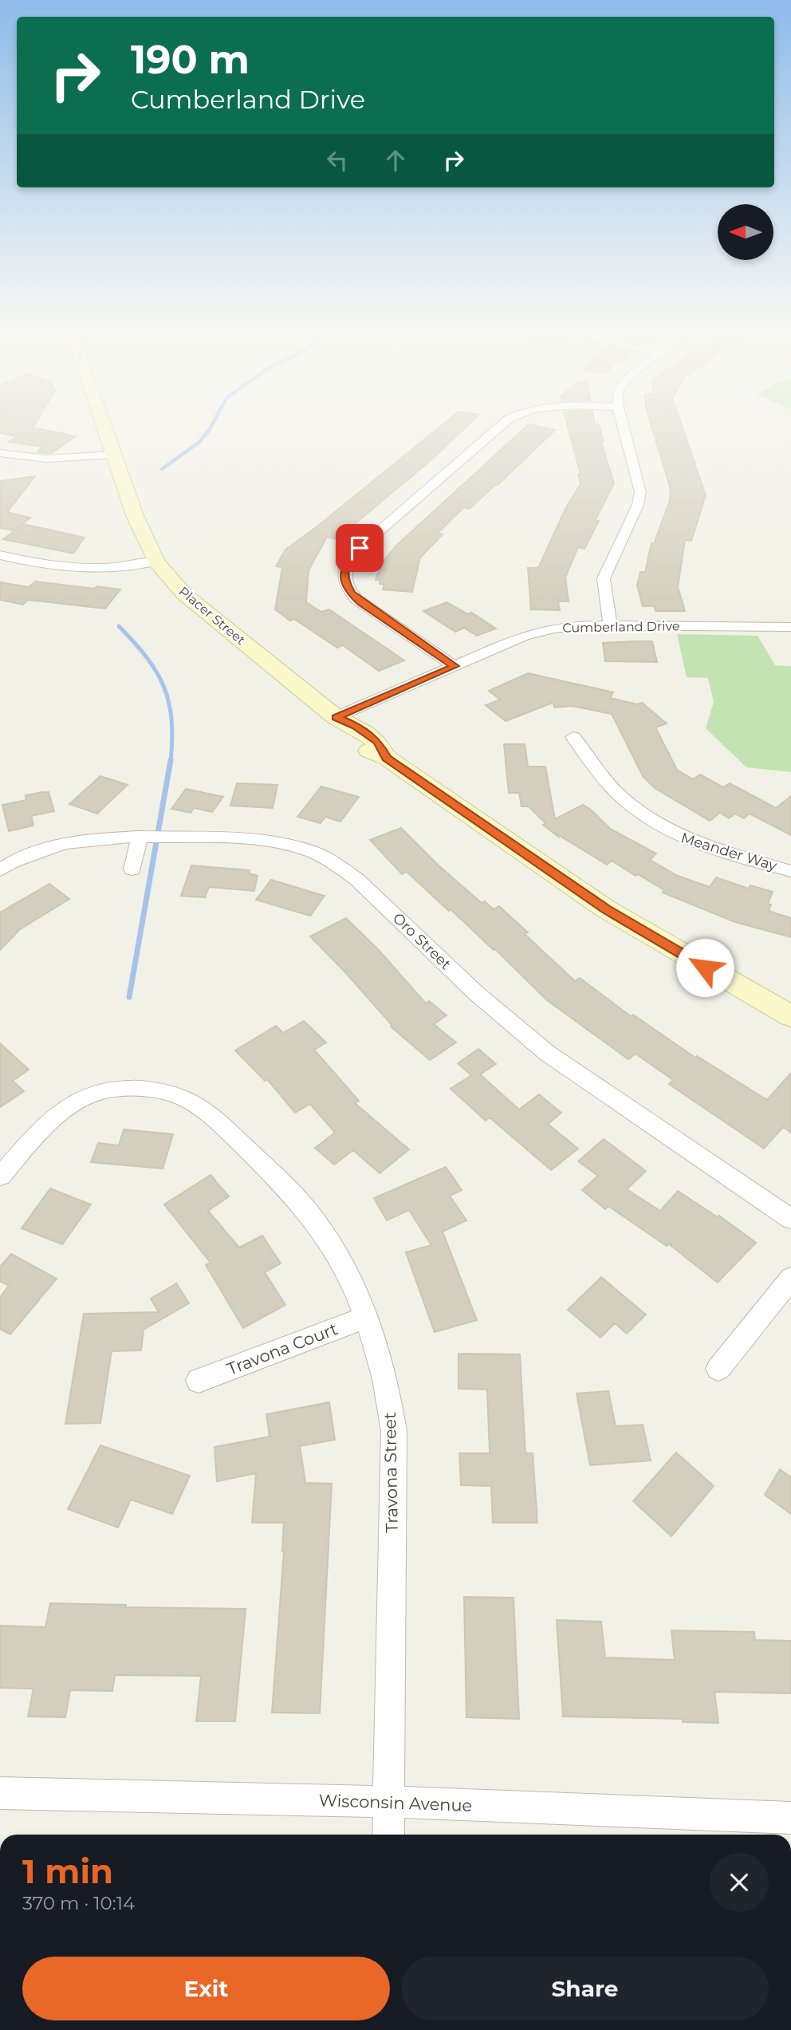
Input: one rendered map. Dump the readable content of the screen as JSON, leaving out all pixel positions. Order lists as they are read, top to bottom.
{
  "streets": {
    "main road": ["Placer Street"],
    "street": [
      "Cumberland Drive",
      "Meander Way",
      "Oro Street",
      "Travona Court",
      "Travona Street",
      "Wisconsin Avenue"
    ]
  },
  "crossings": [
    ["Placer Street", "Cumberland Drive"],
    ["Travona Court", "Travona Street"],
    ["Travona Street", "Wisconsin Avenue"]
  ],
  "north": "left",
  "page": {
    "turn": ["190 m", "Cumberland Drive"],
    "heading": ["1 min", "370 m · 10:14"],
    "buttons": ["Exit", "Share"]
  }
}
